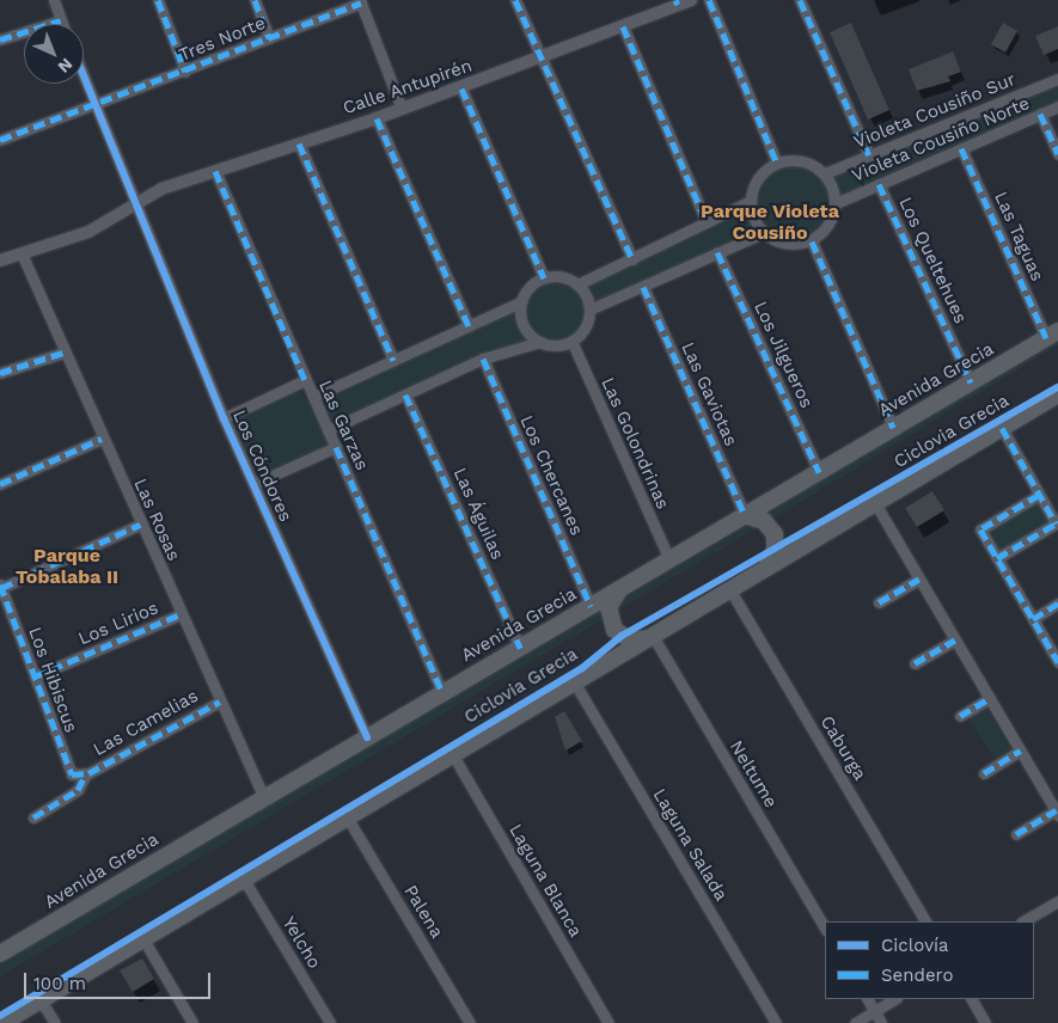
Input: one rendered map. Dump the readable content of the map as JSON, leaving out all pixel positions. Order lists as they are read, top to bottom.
{
  "streets": {
    "main road": ["Avenida Grecia"],
    "street": [
      "Tres Norte",
      "Calle Antupirén",
      "Violeta Cousiño Sur",
      "Violeta Cousiño Norte",
      "Las Taguas",
      "Los Queltehues",
      "Los Jilgueros",
      "Las Gaviotas",
      "Las Garzas",
      "Las Golondrinas",
      "Los Cóndores",
      "Los Chercanes",
      "Las Águilas",
      "Las Rosas",
      "Los Lirios",
      "Los Hibiscus",
      "Las Camelias",
      "Caburga",
      "Neltume",
      "Laguna Salada",
      "Laguna Blanca",
      "Palena",
      "Yelcho"
    ],
    "cycle path": ["Ciclovia Grecia"]
  },
  "crossings": [
    ["Tres Norte", "Los Cóndores"],
    ["Calle Antupirén", "Las Garzas"],
    ["Calle Antupirén", "Los Cóndores"],
    ["Calle Antupirén", "Las Rosas"],
    ["Violeta Cousiño Sur", "Violeta Cousiño Norte"],
    ["Violeta Cousiño Norte", "Las Taguas"],
    ["Violeta Cousiño Norte", "Los Queltehues"],
    ["Las Taguas", "Avenida Grecia"],
    ["Los Queltehues", "Avenida Grecia"],
    ["Los Jilgueros", "Avenida Grecia"],
    ["Avenida Grecia", "Las Gaviotas"],
    ["Avenida Grecia", "Las Garzas"],
    ["Avenida Grecia", "Las Golondrinas"],
    ["Avenida Grecia", "Los Cóndores"],
    ["Avenida Grecia", "Los Chercanes"],
    ["Avenida Grecia", "Las Águilas"],
    ["Avenida Grecia", "Las Rosas"],
    ["Las Rosas", "Los Lirios"],
    ["Las Rosas", "Las Camelias"],
    ["Los Lirios", "Los Hibiscus"],
    ["Los Hibiscus", "Las Camelias"]
  ],
  "districts": ["Parque Violeta Cousiño", "Parque Tobalaba II"],
  "legend": ["Ciclovía", "Sendero"],
  "scale_bar": "100 m",
  "north": "bottom right"
}
